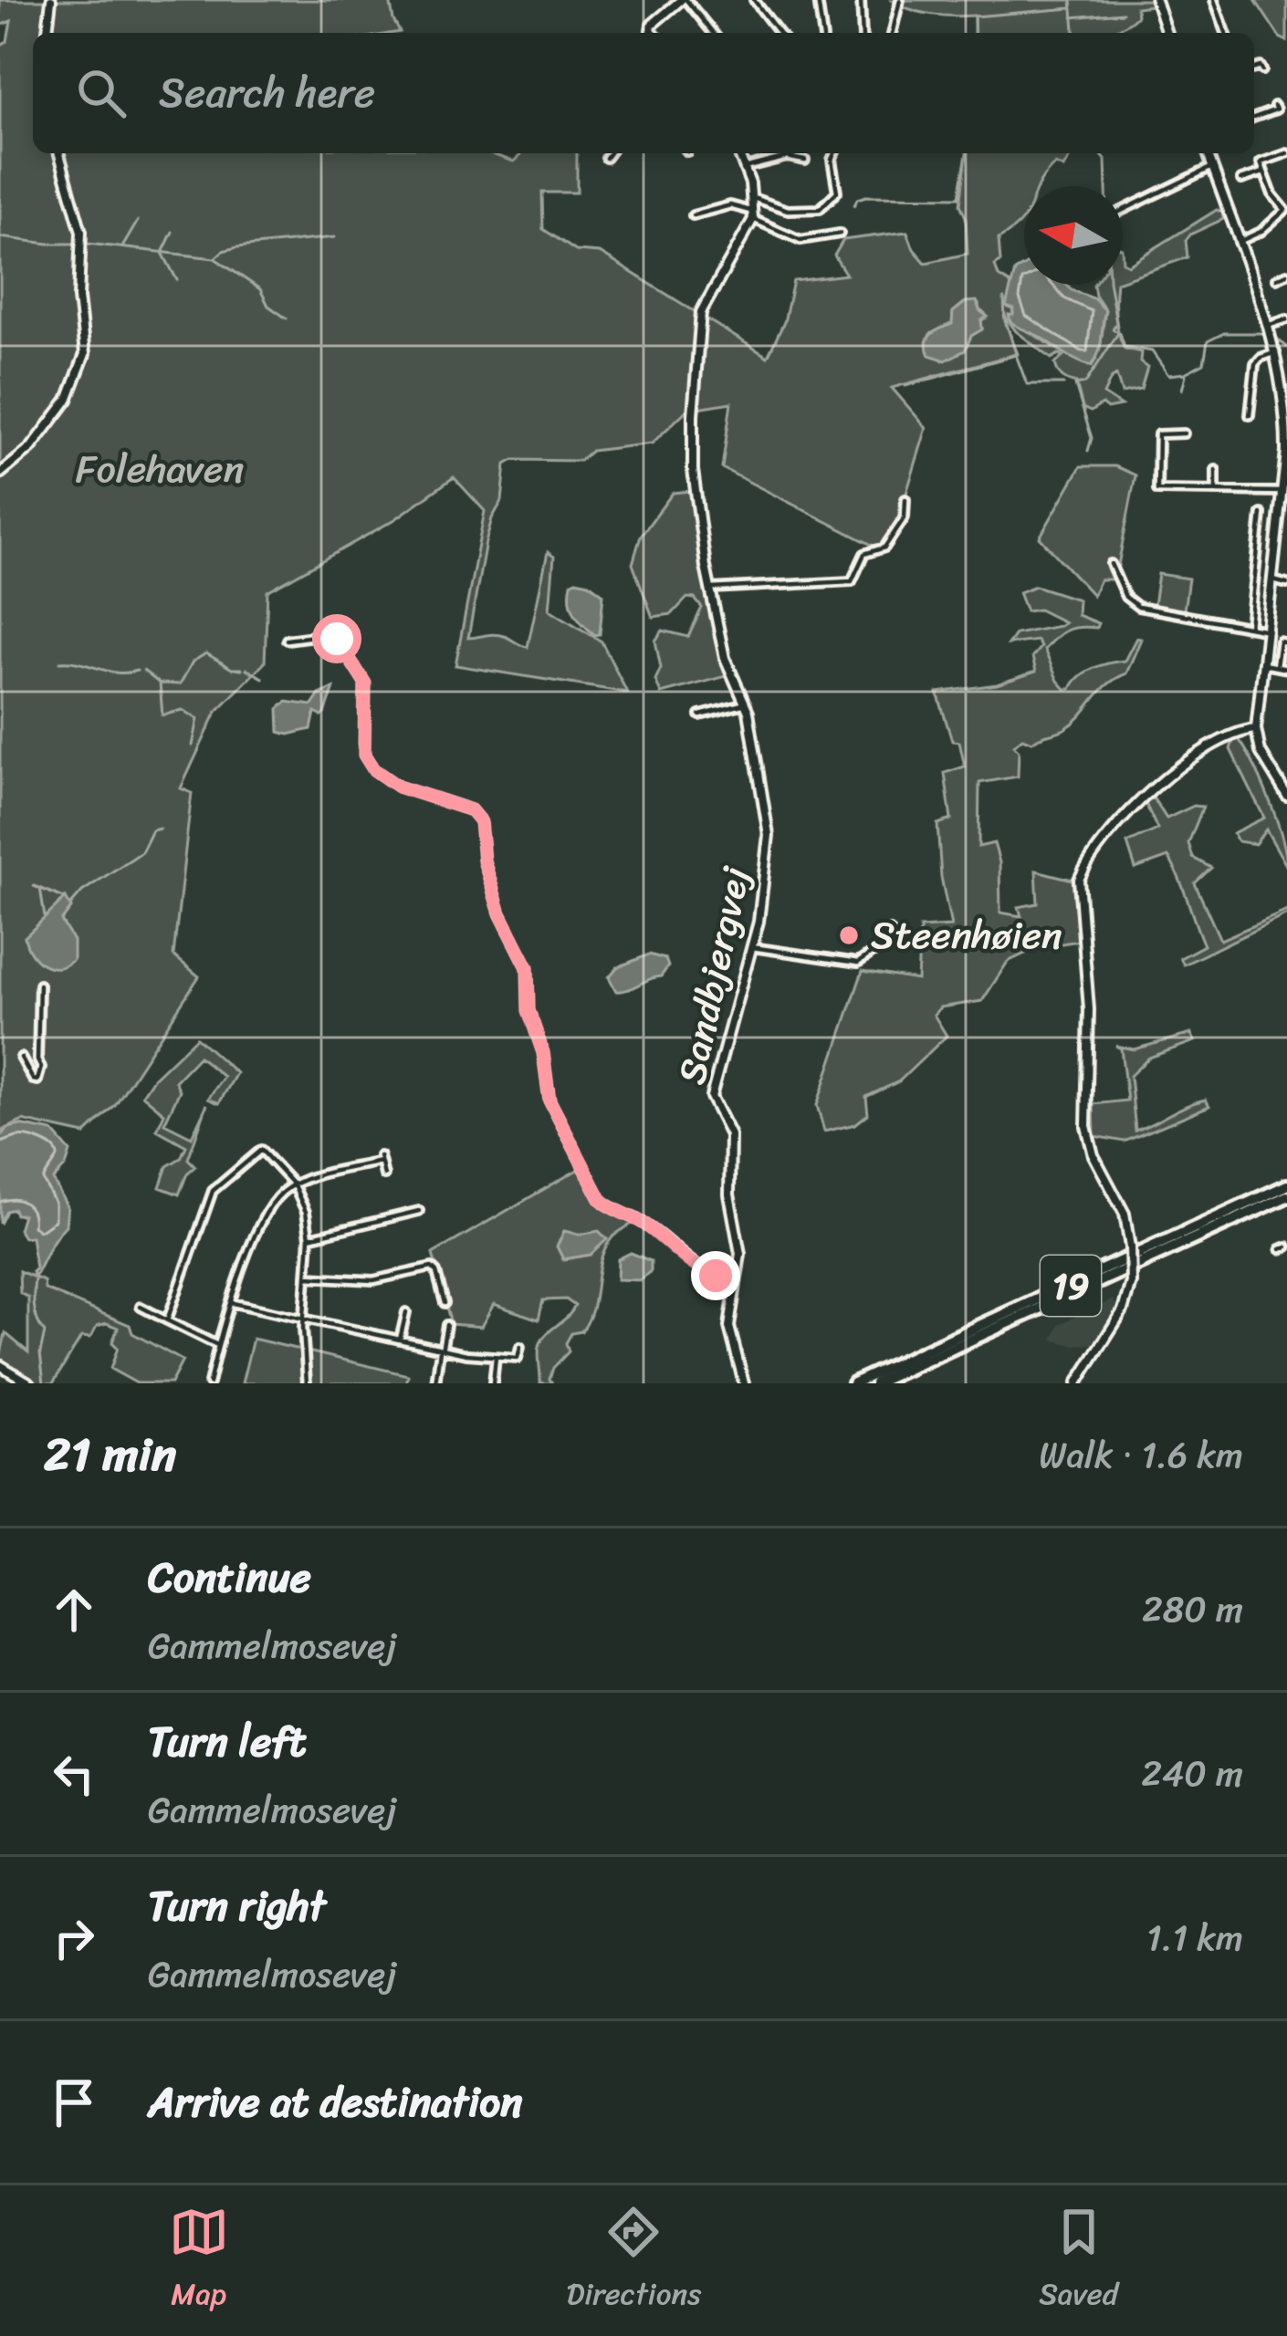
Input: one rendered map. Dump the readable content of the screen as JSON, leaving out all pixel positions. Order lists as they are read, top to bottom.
{
  "streets": {
    "highway": ["19"],
    "street": ["Sandbjergvej"]
  },
  "parks": ["Folehaven"],
  "places": ["Steenhøien"],
  "north": "left",
  "page": {
    "search": "Search here",
    "heading": ["21 min", "Walk · 1.6 km"],
    "list": [
      ["Continue", "Gammelmosevej", "280 m"],
      ["Turn left", "Gammelmosevej", "240 m"],
      ["Turn right", "Gammelmosevej", "1.1 km"],
      "Arrive at destination"
    ],
    "nav": ["Map", "Directions", "Saved"]
  }
}
